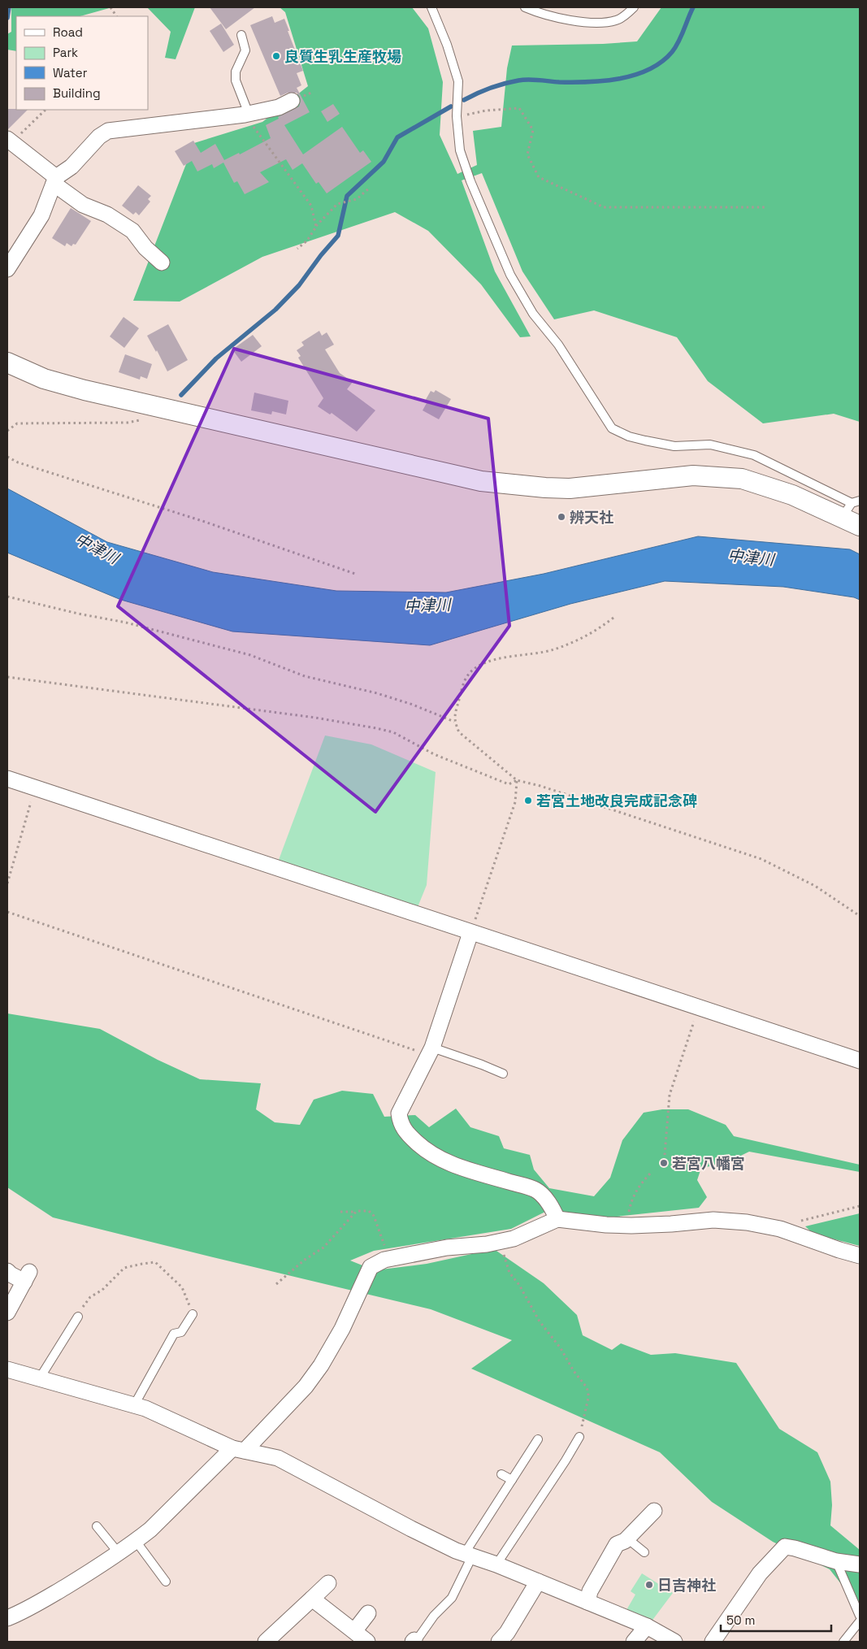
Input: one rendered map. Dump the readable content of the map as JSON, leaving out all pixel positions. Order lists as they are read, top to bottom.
{
  "water": ["中津川"],
  "places": [
    "良質生乳生産牧場",
    "辨天社",
    "若宮土地改良完成記念碑",
    "若宮八幡宮",
    "日吉神社"
  ],
  "legend": [
    "Road",
    "Park",
    "Water",
    "Building"
  ],
  "scale_bar": "50 m"
}
